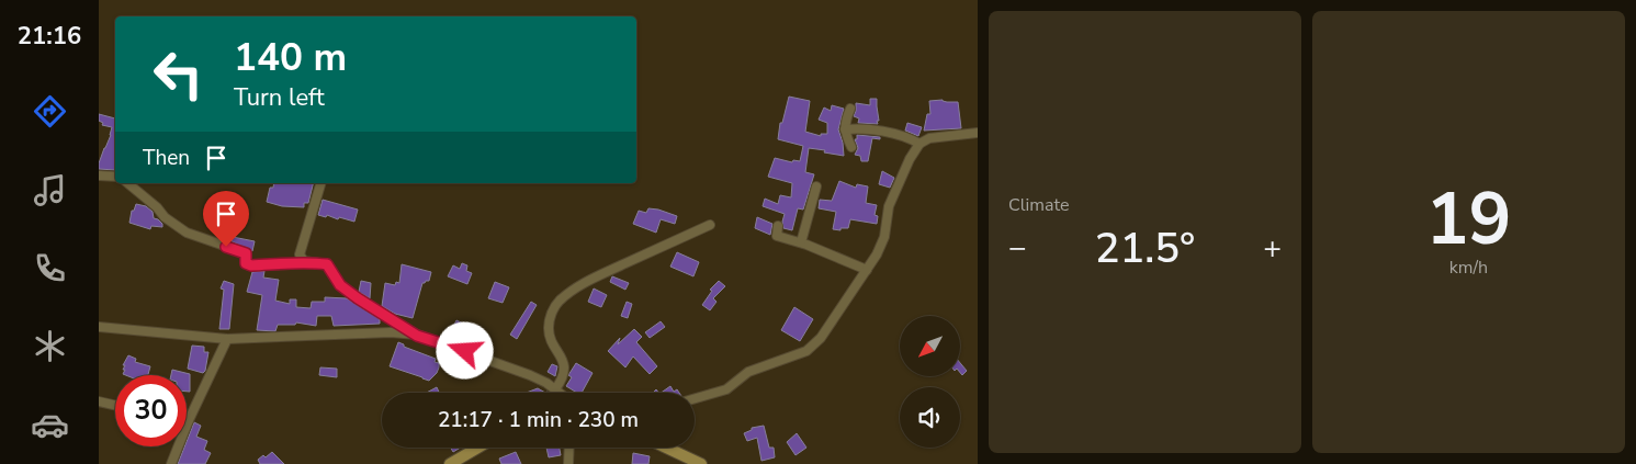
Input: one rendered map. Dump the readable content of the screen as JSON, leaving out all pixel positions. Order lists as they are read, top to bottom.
{
  "north": "bottom left",
  "page": {
    "tabs": "21:16",
    "tile": [
      "Climate",
      ["19", "km/h"]
    ],
    "turn": ["140 m", "Turn left"],
    "then": "Then",
    "heat": ["−", "21.5°", "+"],
    "limit": "30",
    "trip": "21:17 · 1 min · 230 m"
  }
}
